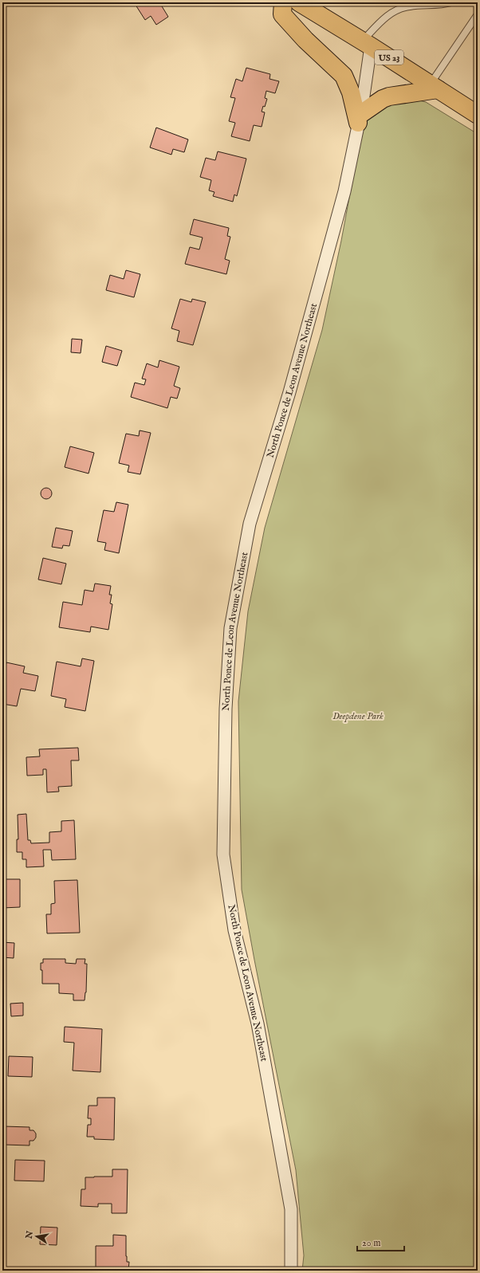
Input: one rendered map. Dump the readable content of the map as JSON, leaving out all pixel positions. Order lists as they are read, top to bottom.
{
  "streets": {
    "highway": ["US 23"],
    "street": ["North Ponce de Leon Avenue Northeast"]
  },
  "crossings": [
    ["US 23", "North Ponce de Leon Avenue Northeast"]
  ],
  "parks": ["Deepdene Park"],
  "scale_bar": "20 m",
  "north": "left"
}
